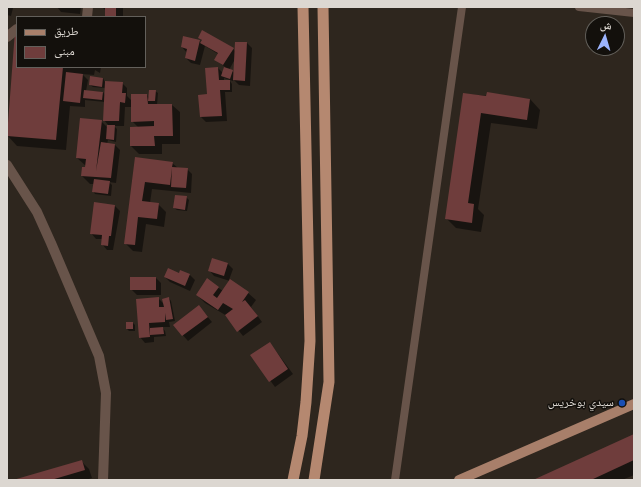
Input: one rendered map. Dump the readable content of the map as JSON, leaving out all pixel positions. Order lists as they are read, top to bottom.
{
  "places": ["سيدي بوخريس"],
  "legend": ["طريق", "مبنى"],
  "north": "top"
}
